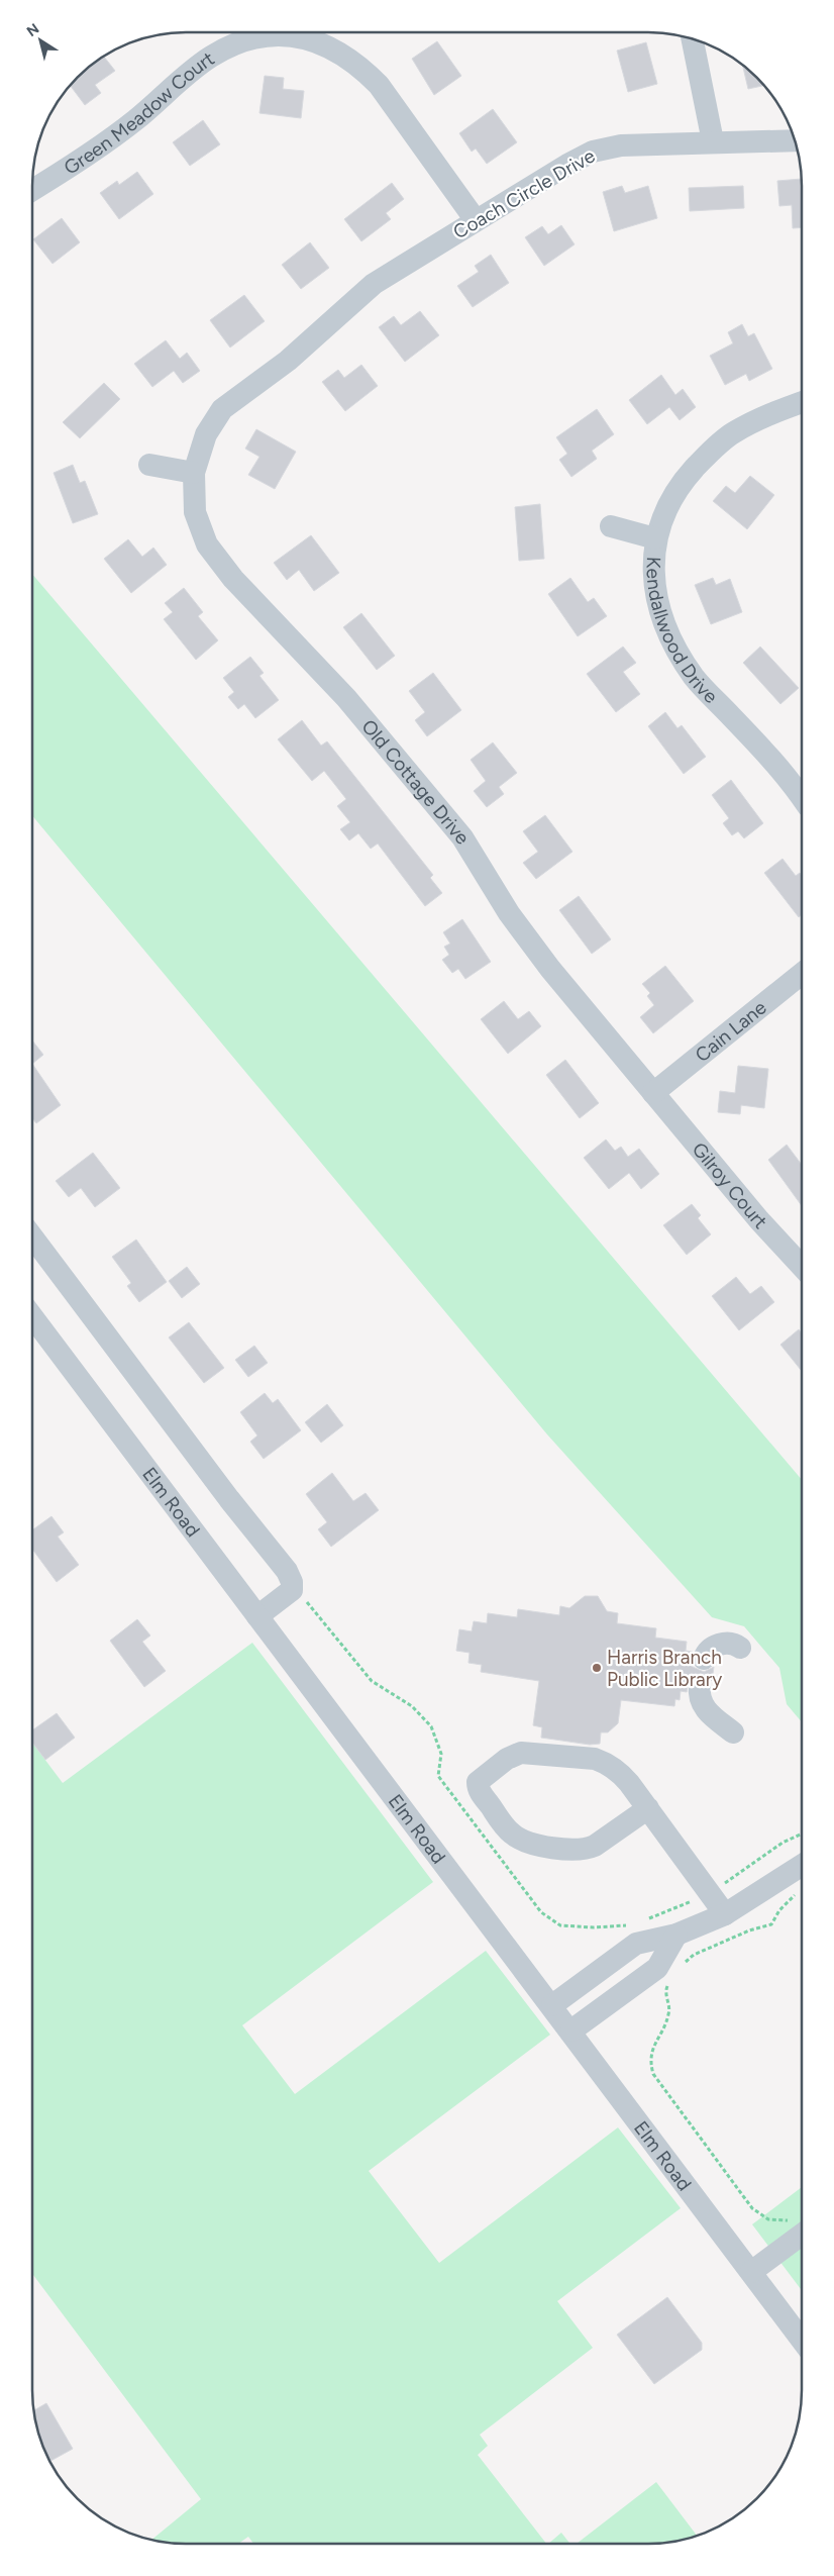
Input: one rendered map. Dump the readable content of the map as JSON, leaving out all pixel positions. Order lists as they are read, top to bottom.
{
  "streets": {
    "street": [
      "Green Meadow Court",
      "Coach Circle Drive",
      "Kendallwood Drive",
      "Old Cottage Drive",
      "Cain Lane",
      "Gilroy Court",
      "Elm Road"
    ]
  },
  "crossings": [
    ["Green Meadow Court", "Coach Circle Drive"],
    ["Coach Circle Drive", "Old Cottage Drive"],
    ["Old Cottage Drive", "Cain Lane"],
    ["Old Cottage Drive", "Gilroy Court"],
    ["Cain Lane", "Gilroy Court"]
  ],
  "places": ["Harris Branch Public Library"],
  "north": "top left"
}
